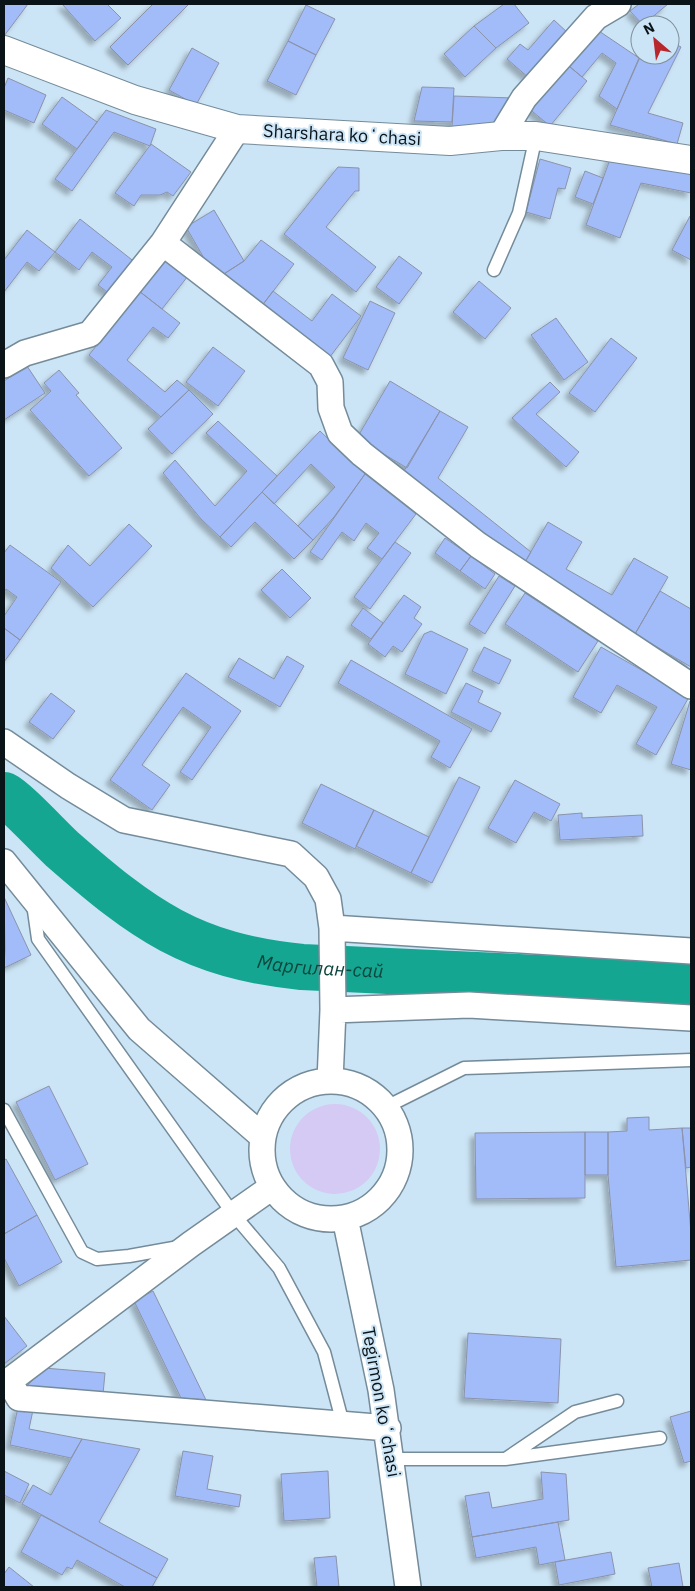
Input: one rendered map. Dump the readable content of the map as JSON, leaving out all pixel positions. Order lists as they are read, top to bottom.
{
  "streets": {
    "street": ["Sharshara koʻchasi", "Tegirmon koʻchasi"]
  },
  "water": ["Маргилан-сай"],
  "north": "top left"
}
